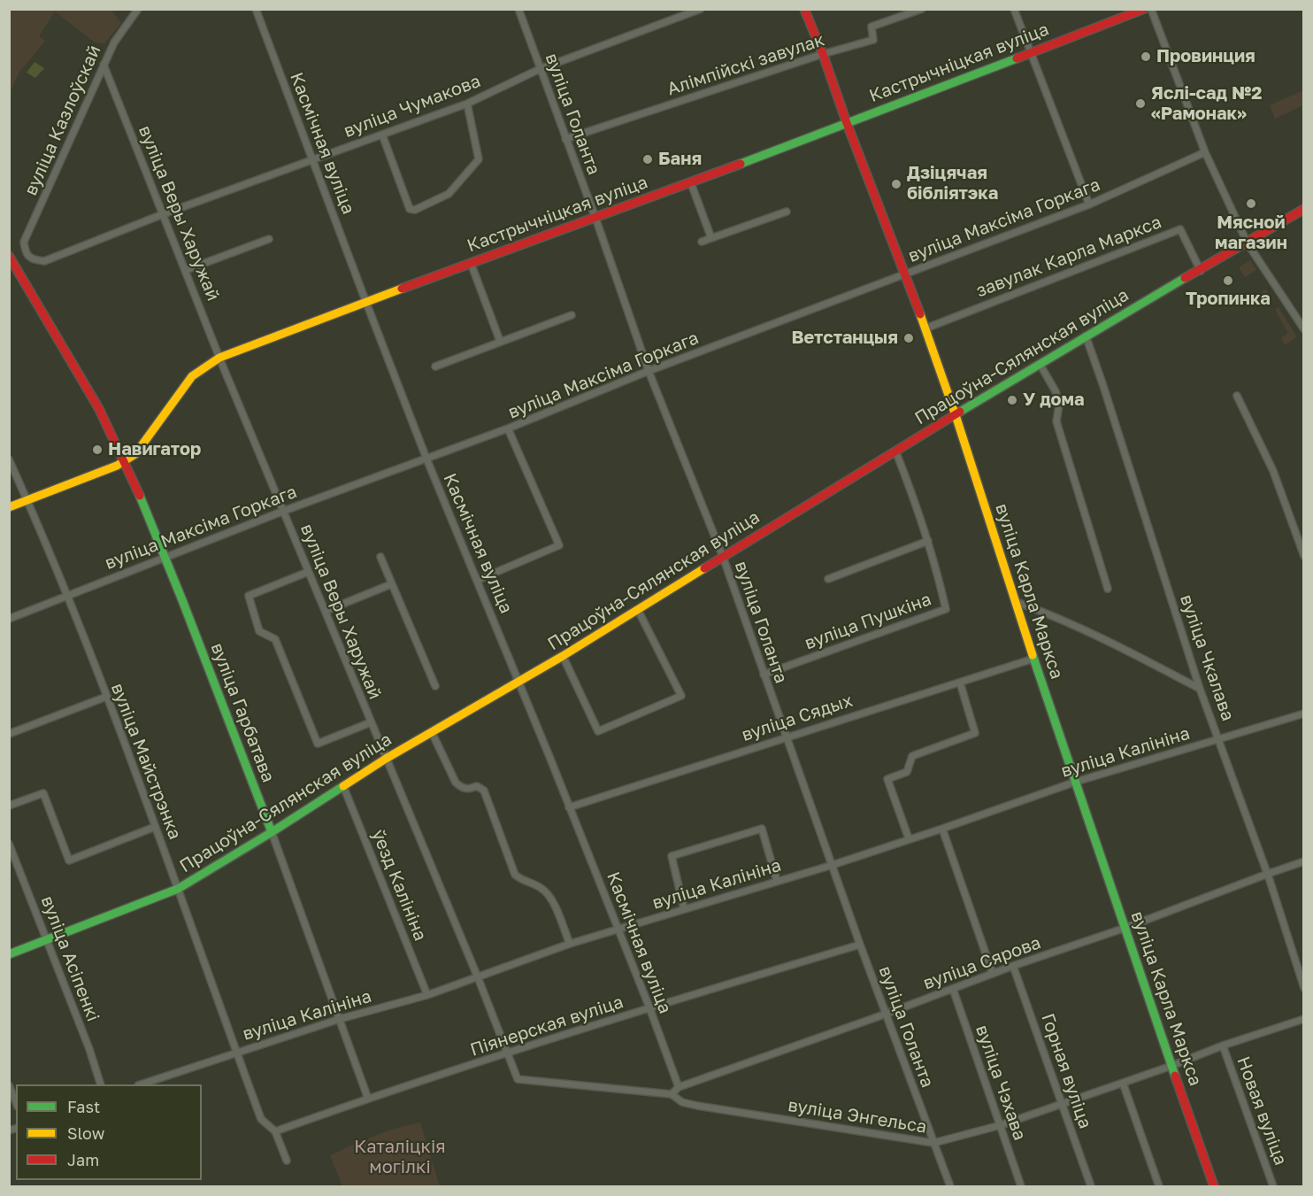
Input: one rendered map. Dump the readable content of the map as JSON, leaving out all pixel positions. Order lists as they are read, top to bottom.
{
  "streets": {
    "street": [
      "Кастрычніцкая вуліца",
      "Алімпійскі завулак",
      "вуліца Чумакова",
      "вуліца Голанта",
      "вуліца Казлоўскай",
      "Касмічная вуліца",
      "вуліца Веры Харужай",
      "вуліца Максіма Горкага",
      "завулак Карла Маркса",
      "Працоўна-Сялянская вуліца",
      "вуліца Карла Маркса",
      "вуліца Пушкіна",
      "вуліца Чкалава",
      "вуліца Гарбатава",
      "вуліца Сядых",
      "вуліца Калініна",
      "вуліца Майстрэнка",
      "ўезд Калініна",
      "вуліца Асіпенкі",
      "вуліца Сярова",
      "Піянерская вуліца",
      "Горная вуліца",
      "вуліца Чэхава",
      "Новая вуліца",
      "вуліца Энгельса"
    ]
  },
  "crossings": [
    ["Кастрычніцкая вуліца", "вуліца Голанта"],
    ["Кастрычніцкая вуліца", "Касмічная вуліца"],
    ["Кастрычніцкая вуліца", "вуліца Веры Харужай"],
    ["Кастрычніцкая вуліца", "вуліца Карла Маркса"],
    ["Кастрычніцкая вуліца", "вуліца Гарбатава"],
    ["Алімпійскі завулак", "вуліца Голанта"],
    ["Алімпійскі завулак", "вуліца Карла Маркса"],
    ["вуліца Чумакова", "вуліца Голанта"],
    ["вуліца Чумакова", "вуліца Казлоўскай"],
    ["вуліца Чумакова", "Касмічная вуліца"],
    ["вуліца Чумакова", "вуліца Веры Харужай"],
    ["вуліца Голанта", "вуліца Максіма Горкага"],
    ["вуліца Голанта", "Працоўна-Сялянская вуліца"],
    ["вуліца Голанта", "вуліца Пушкіна"],
    ["вуліца Голанта", "вуліца Сядых"],
    ["вуліца Голанта", "вуліца Калініна"],
    ["вуліца Голанта", "вуліца Сярова"],
    ["вуліца Голанта", "Піянерская вуліца"],
    ["вуліца Голанта", "вуліца Энгельса"],
    ["вуліца Казлоўскай", "вуліца Веры Харужай"],
    ["Касмічная вуліца", "вуліца Максіма Горкага"],
    ["Касмічная вуліца", "Працоўна-Сялянская вуліца"],
    ["Касмічная вуліца", "вуліца Сядых"],
    ["Касмічная вуліца", "вуліца Калініна"],
    ["Касмічная вуліца", "вуліца Сярова"],
    ["Касмічная вуліца", "Піянерская вуліца"],
    ["вуліца Веры Харужай", "вуліца Максіма Горкага"],
    ["вуліца Веры Харужай", "Працоўна-Сялянская вуліца"],
    ["вуліца Веры Харужай", "вуліца Калініна"],
    ["вуліца Веры Харужай", "Піянерская вуліца"],
    ["вуліца Веры Харужай", "вуліца Энгельса"],
    ["вуліца Максіма Горкага", "вуліца Карла Маркса"],
    ["вуліца Максіма Горкага", "вуліца Гарбатава"],
    ["вуліца Максіма Горкага", "вуліца Майстрэнка"],
    ["завулак Карла Маркса", "Працоўна-Сялянская вуліца"],
    ["завулак Карла Маркса", "вуліца Карла Маркса"],
    ["Працоўна-Сялянская вуліца", "вуліца Карла Маркса"],
    ["Працоўна-Сялянская вуліца", "вуліца Пушкіна"],
    ["Працоўна-Сялянская вуліца", "вуліца Чкалава"],
    ["Працоўна-Сялянская вуліца", "вуліца Гарбатава"],
    ["Працоўна-Сялянская вуліца", "вуліца Майстрэнка"],
    ["Працоўна-Сялянская вуліца", "ўезд Калініна"],
    ["Працоўна-Сялянская вуліца", "вуліца Асіпенкі"],
    ["вуліца Карла Маркса", "вуліца Сядых"],
    ["вуліца Карла Маркса", "вуліца Калініна"],
    ["вуліца Карла Маркса", "вуліца Сярова"],
    ["вуліца Карла Маркса", "вуліца Энгельса"],
    ["вуліца Чкалава", "вуліца Калініна"],
    ["вуліца Чкалава", "вуліца Сярова"],
    ["вуліца Гарбатава", "вуліца Калініна"],
    ["вуліца Гарбатава", "Піянерская вуліца"],
    ["вуліца Калініна", "вуліца Майстрэнка"],
    ["вуліца Калініна", "ўезд Калініна"],
    ["вуліца Майстрэнка", "Піянерская вуліца"],
    ["вуліца Сярова", "Горная вуліца"],
    ["вуліца Сярова", "вуліца Чэхава"],
    ["вуліца Сярова", "вуліца Энгельса"],
    ["Горная вуліца", "вуліца Энгельса"],
    ["вуліца Чэхава", "вуліца Энгельса"],
    ["Новая вуліца", "вуліца Энгельса"]
  ],
  "parks": ["Каталіцкія могілкі"],
  "places": [
    "Провинция",
    "Яслі-сад №2 «Рамонак»",
    "Баня",
    "Дзіцячая бібліятэка",
    "Мясной магазин",
    "Тропинка",
    "Ветстанцыя",
    "У дома",
    "Навигатор"
  ],
  "legend": ["Fast", "Slow", "Jam"]
}
